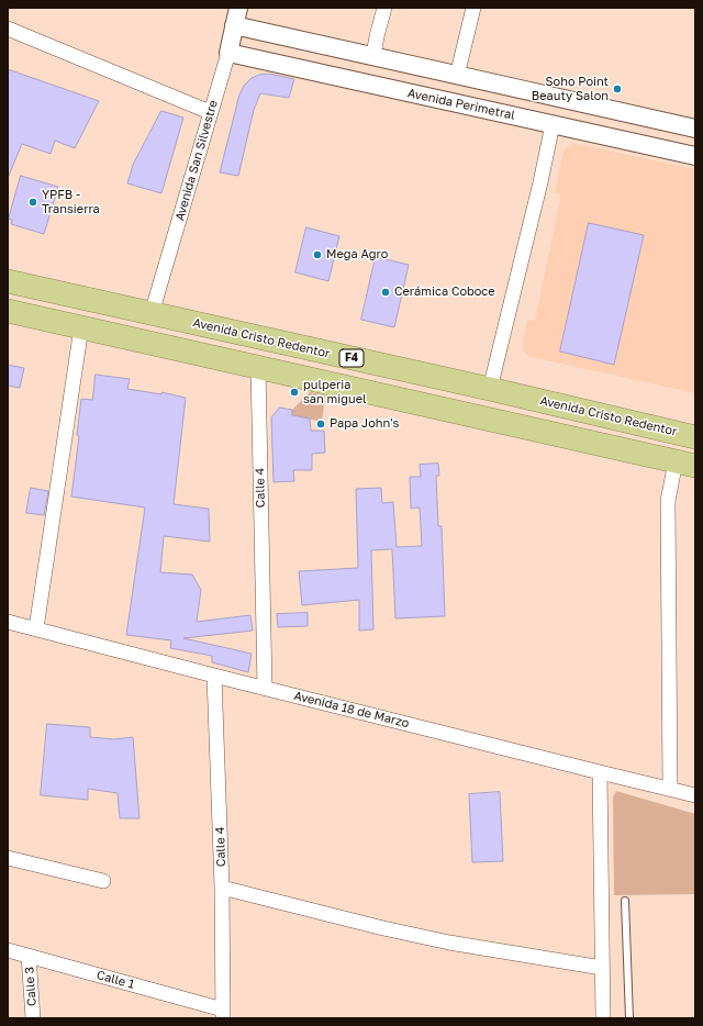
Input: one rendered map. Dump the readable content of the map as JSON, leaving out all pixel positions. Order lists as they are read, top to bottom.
{
  "streets": {
    "highway": ["Avenida Cristo Redentor", "F4"],
    "street": [
      "Avenida Perimetral",
      "Avenida San Silvestre",
      "Calle 4",
      "Avenida 18 de Marzo",
      "Calle 1",
      "Calle 3"
    ]
  },
  "crossings": [
    ["Avenida Perimetral", "Avenida San Silvestre"],
    ["Avenida San Silvestre", "Avenida Cristo Redentor"],
    ["F4", "Calle 4"],
    ["Calle 4", "Avenida 18 de Marzo"],
    ["Calle 4", "Calle 1"],
    ["Calle 1", "Calle 3"]
  ],
  "places": [
    "Soho Point Beauty Salon",
    "YPFB - Transierra",
    "Mega Agro",
    "Cerámica Coboce",
    "pulperia san miguel",
    "Papa John's"
  ]
}
